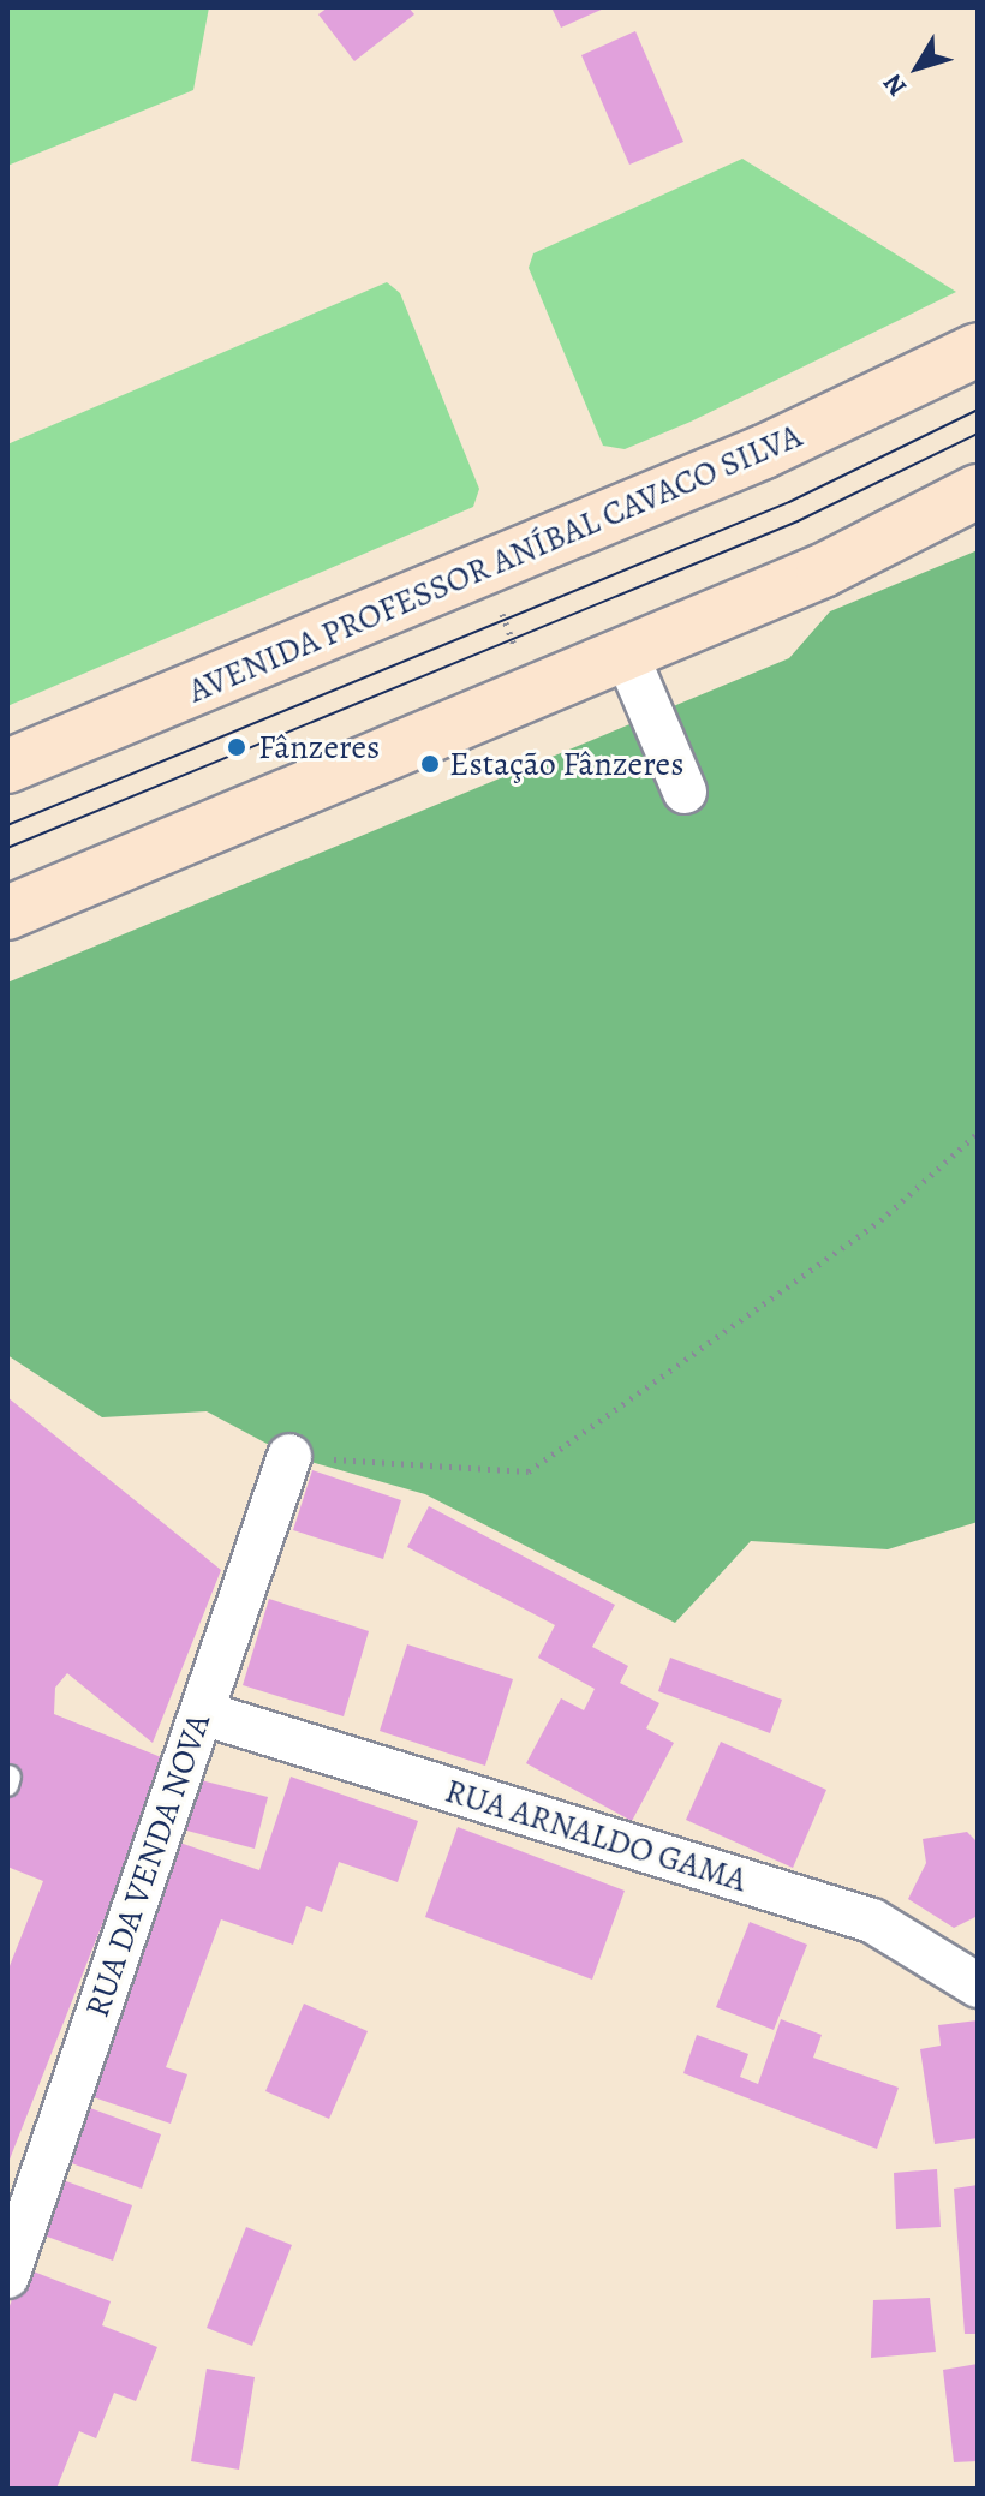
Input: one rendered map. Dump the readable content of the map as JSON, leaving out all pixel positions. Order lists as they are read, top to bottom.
{
  "streets": {
    "main road": ["AVENIDA PROFESSOR ANÍBAL CAVACO SILVA"],
    "street": ["RUA ARNALDO GAMA", "RUA DA VENDA NOVA"]
  },
  "crossings": [
    ["RUA ARNALDO GAMA", "RUA DA VENDA NOVA"]
  ],
  "places": ["Fânzeres", "Estação Fânzeres"],
  "north": "bottom left"
}
